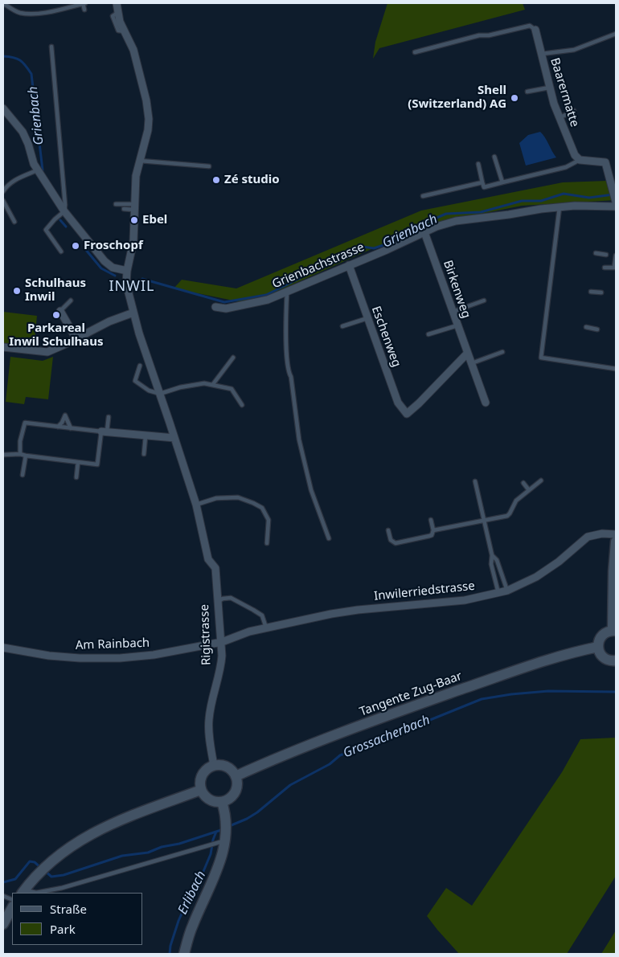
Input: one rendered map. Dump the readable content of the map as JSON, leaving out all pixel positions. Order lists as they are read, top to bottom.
{
  "streets": {
    "main road": ["Tangente Zug-Baar"],
    "street": [
      "Baarermatte",
      "Grienbachstrasse",
      "Birkenweg",
      "Eschenweg",
      "Inwilerriedstrasse",
      "Rigistrasse",
      "Am Rainbach"
    ]
  },
  "crossings": [
    ["Grienbachstrasse", "Birkenweg"],
    ["Grienbachstrasse", "Eschenweg"],
    ["Birkenweg", "Eschenweg"],
    ["Inwilerriedstrasse", "Rigistrasse"],
    ["Inwilerriedstrasse", "Am Rainbach"],
    ["Rigistrasse", "Am Rainbach"],
    ["Rigistrasse", "Tangente Zug-Baar"]
  ],
  "districts": ["INWIL"],
  "water": ["Grienbach", "Grossacherbach", "Erlibach"],
  "places": [
    "Shell (Switzerland) AG",
    "Zé studio",
    "Ebel",
    "Froschopf",
    "Schulhaus Inwil",
    "Parkareal Inwil Schulhaus"
  ],
  "legend": ["Straße", "Park"]
}
